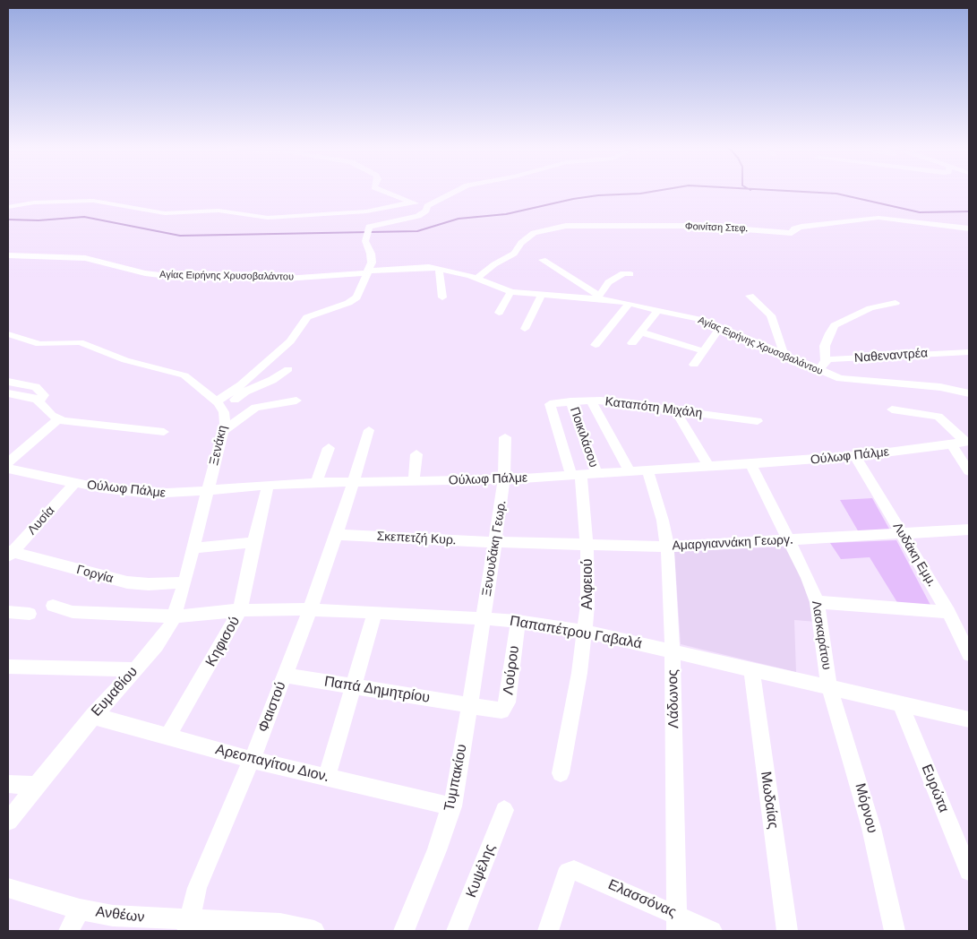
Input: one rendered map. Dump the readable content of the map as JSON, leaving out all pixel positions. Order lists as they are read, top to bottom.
{
  "streets": {
    "street": [
      "Φοινίτση Στεφ.",
      "Αγίας Ειρήνης Χρυσοβαλάντου",
      "Ναθεναντρέα",
      "Καταπότη Μιχάλη",
      "Ποικιλάσου",
      "Ξενάκη",
      "Ούλωφ Πάλμε",
      "Λυσία",
      "Σκεπετζή Κυρ.",
      "Αμαργιαννάκη Γεωργ.",
      "Ξενουδάκη Γεωρ.",
      "Λυδάκη Εμμ.",
      "Γοργία",
      "Αλφειού",
      "Παπαπέτρου Γαβαλά",
      "Λασκαράτου",
      "Κηφισού",
      "Λούρου",
      "Παπά Δημητρίου",
      "Ευμαθίου",
      "Λάδωνος",
      "Φαιστού",
      "Αρεοπαγίτου Διον.",
      "Τυμπακίου",
      "Ευρώτα",
      "Μωδαίας",
      "Μόρνου",
      "Κυψέλης",
      "Ελασσόνας",
      "Ανθέων"
    ]
  },
  "crossings": [
    ["Φοινίτση Στεφ.", "Αγίας Ειρήνης Χρυσοβαλάντου"],
    ["Καταπότη Μιχάλη", "Ποικιλάσου"],
    ["Καταπότη Μιχάλη", "Ούλωφ Πάλμε"],
    ["Καταπότη Μιχάλη", "Αλφειού"],
    ["Ποικιλάσου", "Ούλωφ Πάλμε"],
    ["Ποικιλάσου", "Αλφειού"],
    ["Ξενάκη", "Ούλωφ Πάλμε"],
    ["Ξενάκη", "Ευμαθίου"],
    ["Ούλωφ Πάλμε", "Λυσία"],
    ["Ούλωφ Πάλμε", "Ξενουδάκη Γεωρ."],
    ["Ούλωφ Πάλμε", "Λυδάκη Εμμ."],
    ["Ούλωφ Πάλμε", "Αλφειού"],
    ["Ούλωφ Πάλμε", "Λασκαράτου"],
    ["Ούλωφ Πάλμε", "Κηφισού"],
    ["Ούλωφ Πάλμε", "Ευμαθίου"],
    ["Ούλωφ Πάλμε", "Λάδωνος"],
    ["Ούλωφ Πάλμε", "Φαιστού"],
    ["Λυσία", "Γοργία"],
    ["Σκεπετζή Κυρ.", "Αμαργιαννάκη Γεωργ."],
    ["Σκεπετζή Κυρ.", "Ξενουδάκη Γεωρ."],
    ["Σκεπετζή Κυρ.", "Φαιστού"],
    ["Αμαργιαννάκη Γεωργ.", "Ξενουδάκη Γεωρ."],
    ["Αμαργιαννάκη Γεωργ.", "Λυδάκη Εμμ."],
    ["Αμαργιαννάκη Γεωργ.", "Αλφειού"],
    ["Αμαργιαννάκη Γεωργ.", "Λασκαράτου"],
    ["Αμαργιαννάκη Γεωργ.", "Λάδωνος"],
    ["Ξενουδάκη Γεωρ.", "Παπαπέτρου Γαβαλά"],
    ["Ξενουδάκη Γεωρ.", "Τυμπακίου"],
    ["Γοργία", "Ευμαθίου"],
    ["Αλφειού", "Παπαπέτρου Γαβαλά"],
    ["Παπαπέτρου Γαβαλά", "Λασκαράτου"],
    ["Παπαπέτρου Γαβαλά", "Κηφισού"],
    ["Παπαπέτρου Γαβαλά", "Λούρου"],
    ["Παπαπέτρου Γαβαλά", "Ευμαθίου"],
    ["Παπαπέτρου Γαβαλά", "Λάδωνος"],
    ["Παπαπέτρου Γαβαλά", "Φαιστού"],
    ["Παπαπέτρου Γαβαλά", "Τυμπακίου"],
    ["Παπαπέτρου Γαβαλά", "Ευρώτα"],
    ["Παπαπέτρου Γαβαλά", "Μωδαίας"],
    ["Παπαπέτρου Γαβαλά", "Μόρνου"],
    ["Λασκαράτου", "Μόρνου"],
    ["Κηφισού", "Αρεοπαγίτου Διον."],
    ["Λούρου", "Παπά Δημητρίου"],
    ["Λούρου", "Τυμπακίου"],
    ["Παπά Δημητρίου", "Φαιστού"],
    ["Παπά Δημητρίου", "Τυμπακίου"],
    ["Ευμαθίου", "Αρεοπαγίτου Διον."],
    ["Λάδωνος", "Ελασσόνας"],
    ["Φαιστού", "Αρεοπαγίτου Διον."],
    ["Φαιστού", "Ανθέων"],
    ["Αρεοπαγίτου Διον.", "Τυμπακίου"]
  ]
}
